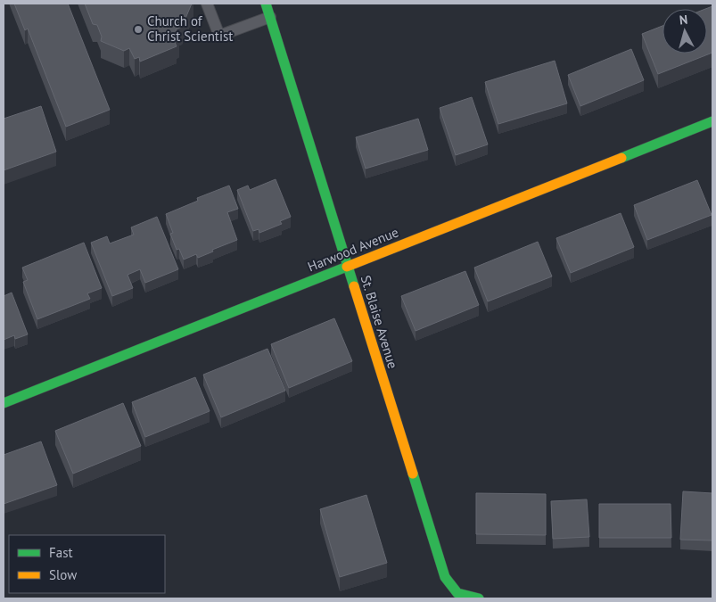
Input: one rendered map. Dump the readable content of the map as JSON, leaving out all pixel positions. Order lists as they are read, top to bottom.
{
  "streets": {
    "street": ["Harwood Avenue", "St. Blaise Avenue"]
  },
  "crossings": [
    ["Harwood Avenue", "St. Blaise Avenue"]
  ],
  "places": ["Church of Christ Scientist"],
  "legend": ["Fast", "Slow"],
  "north": "top"
}
